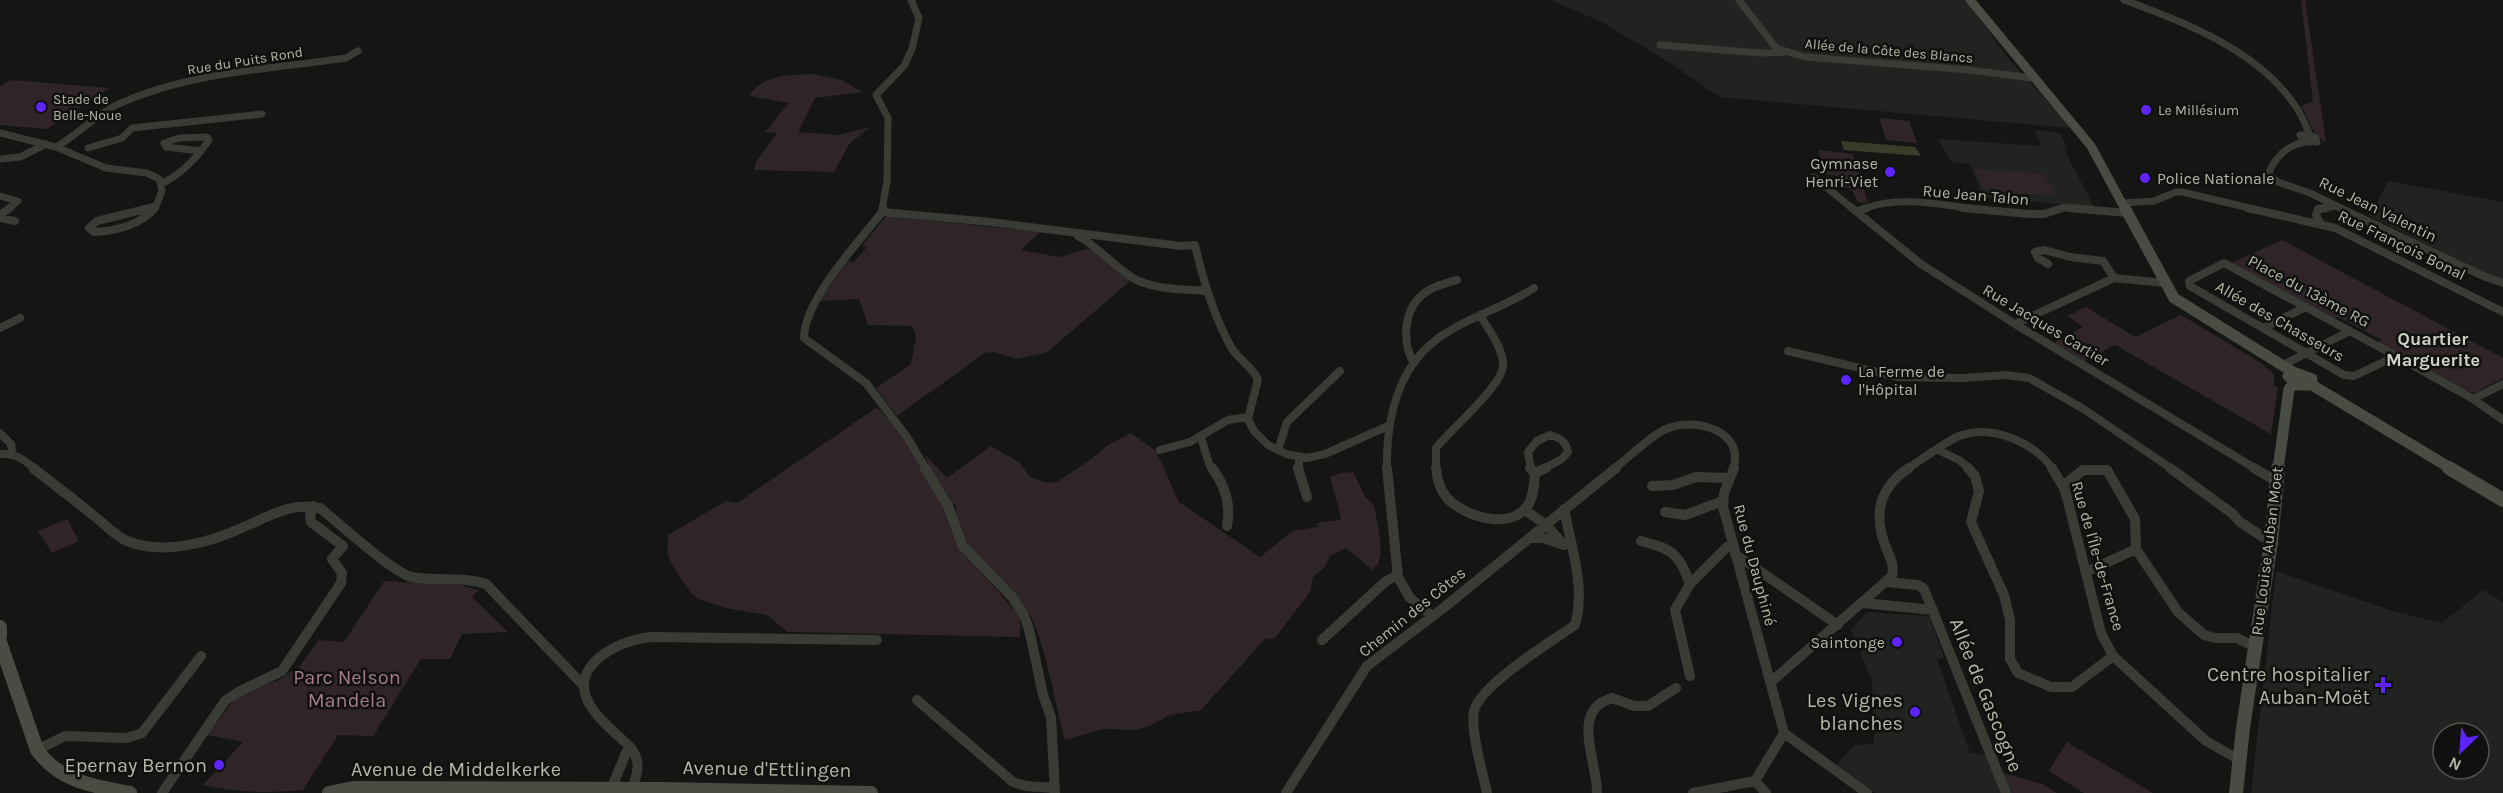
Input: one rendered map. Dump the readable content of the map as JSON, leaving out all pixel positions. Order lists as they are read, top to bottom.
{
  "streets": {
    "street": [
      "Allée de la Côte des Blancs",
      "Rue du Puits Rond",
      "Rue Jean Talon",
      "Rue Jean Valentin",
      "Rue François Bonal",
      "Place du 13ème RG",
      "Allée des Chasseurs",
      "Rue Jacques Cartier",
      "Rue Louise Auban Moet",
      "Rue de l'Île-de-France",
      "Rue du Dauphiné",
      "Chemin des Côtes",
      "Allée de Gascogne",
      "Avenue de Middelkerke",
      "Avenue d'Ettlingen"
    ]
  },
  "crossings": [
    ["Rue Jean Talon", "Rue François Bonal"],
    ["Rue Jean Talon", "Rue Jacques Cartier"],
    ["Place du 13ème RG", "Allée des Chasseurs"],
    ["Rue Jacques Cartier", "Rue Louise Auban Moet"],
    ["Rue Louise Auban Moet", "Rue de l'Île-de-France"],
    ["Rue de l'Île-de-France", "Allée de Gascogne"],
    ["Rue du Dauphiné", "Chemin des Côtes"],
    ["Avenue de Middelkerke", "Avenue d'Ettlingen"]
  ],
  "districts": ["Quartier Marguerite"],
  "parks": ["Parc Nelson Mandela"],
  "places": {
    "other": [
      "Stade de Belle-Noue",
      "Le Millésium",
      "Gymnase Henri-Viet",
      "Police Nationale",
      "La Ferme de l'Hôpital",
      "Saintonge",
      "Les Vignes blanches",
      "Epernay Bernon"
    ],
    "health": ["Centre hospitalier Auban-Moët"]
  },
  "north": "bottom left"
}
